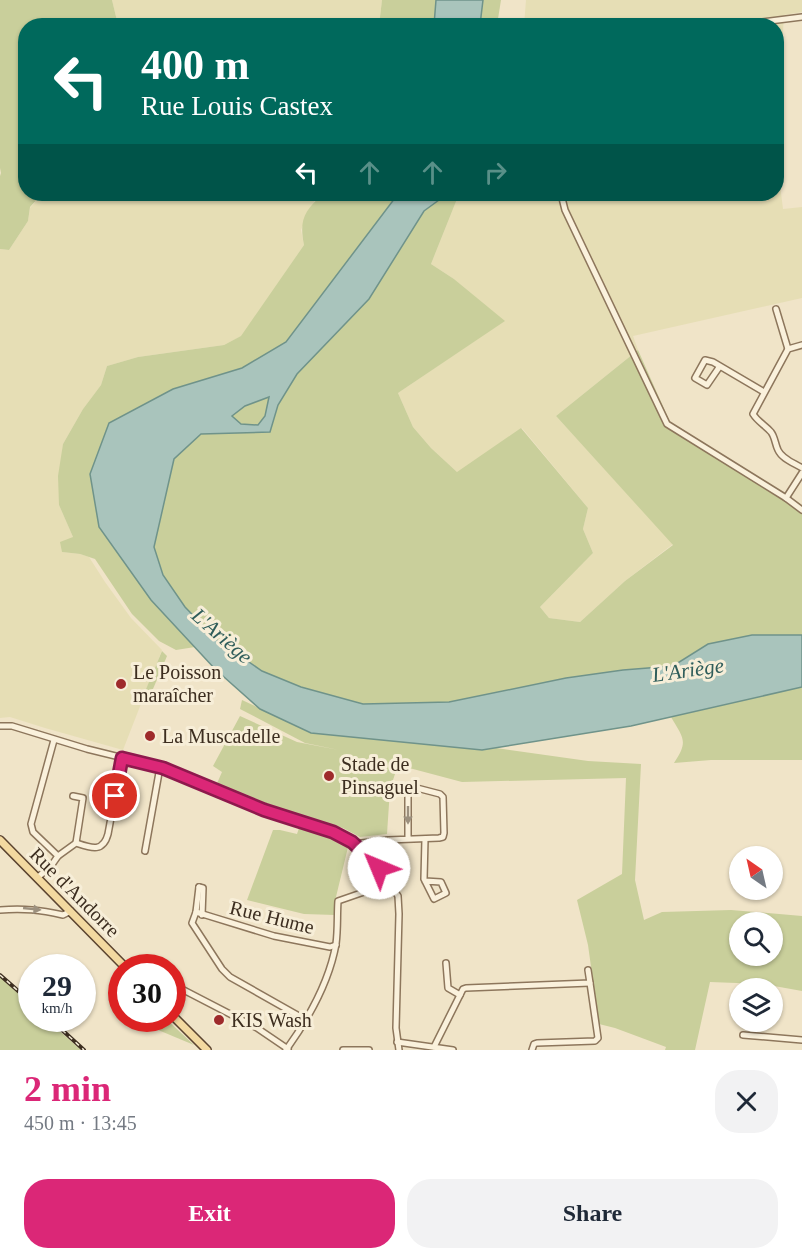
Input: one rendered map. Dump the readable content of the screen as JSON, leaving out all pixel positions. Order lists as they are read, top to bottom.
{
  "streets": {
    "main road": ["Rue d'Andorre"],
    "street": ["Rue Hume"]
  },
  "water": ["L'Ariège"],
  "places": [
    "Le Poisson maraîcher",
    "La Muscadelle",
    "Stade de Pinsaguel",
    "KIS Wash"
  ],
  "north": "top left",
  "page": {
    "turn": ["400 m", "Rue Louis Castex"],
    "speed": "29 km/h",
    "limit": "30",
    "heading": ["2 min", "450 m · 13:45"],
    "buttons": ["Exit", "Share"]
  }
}
